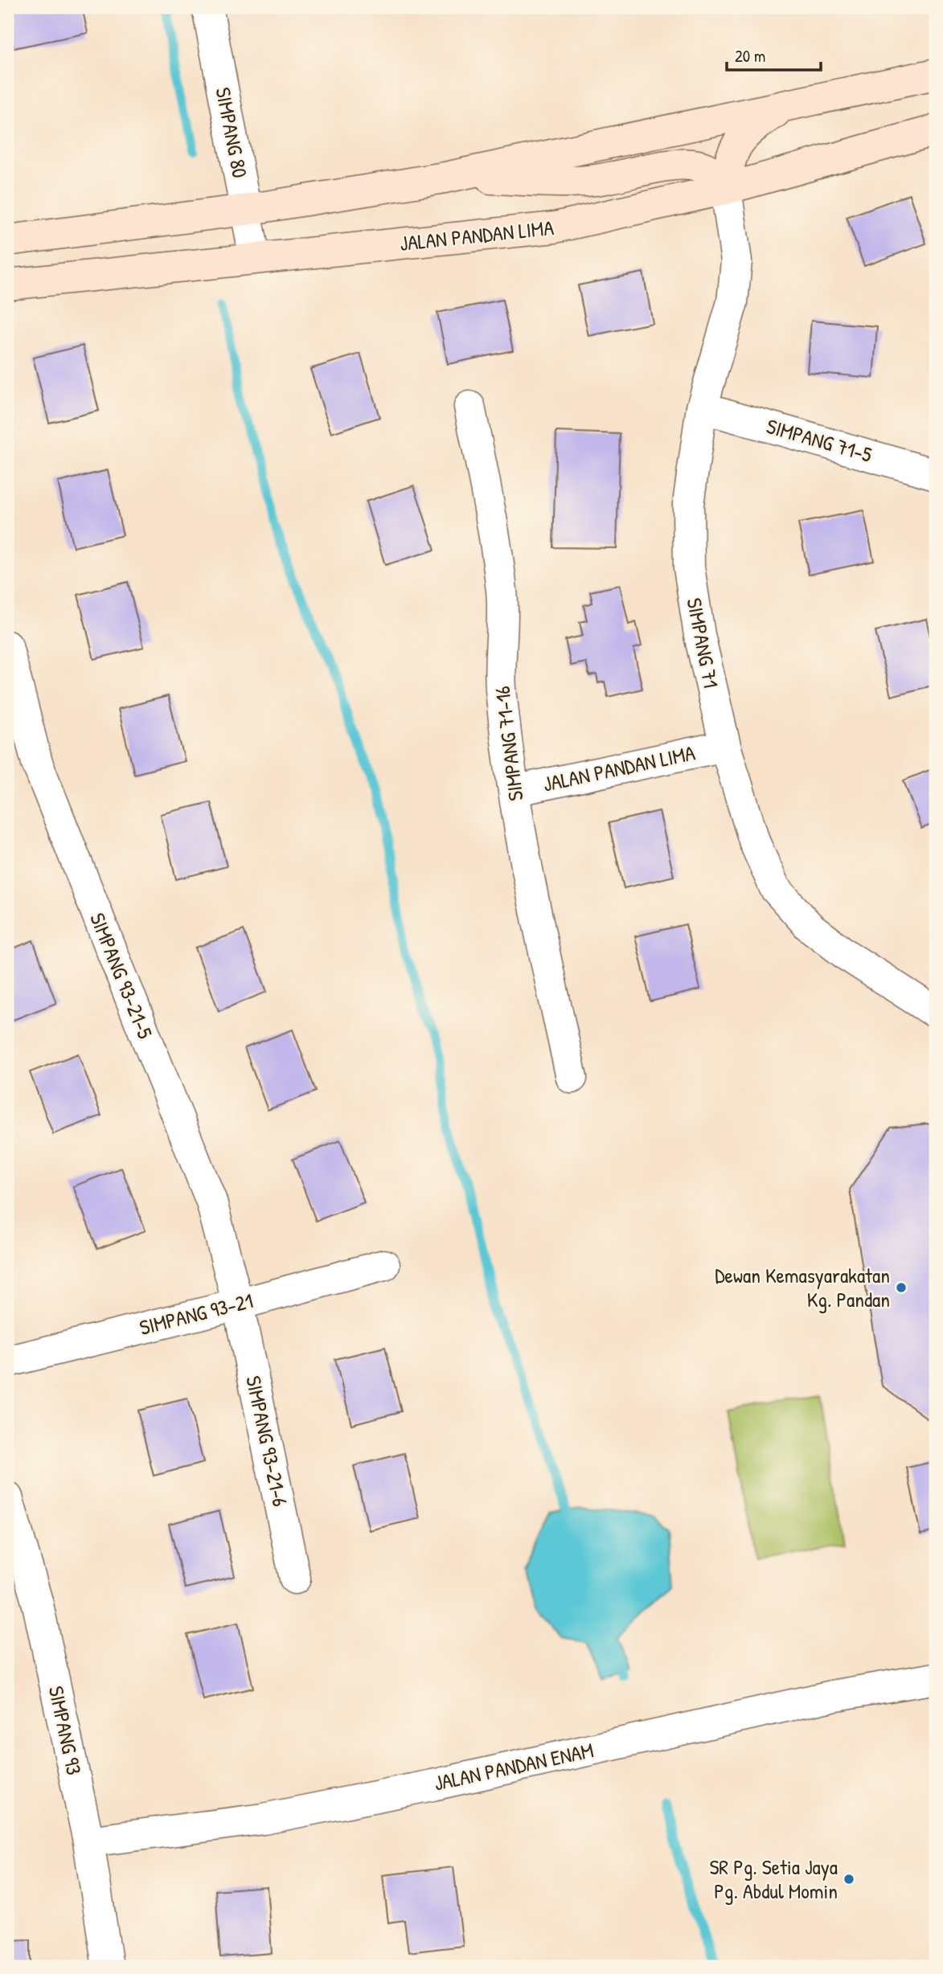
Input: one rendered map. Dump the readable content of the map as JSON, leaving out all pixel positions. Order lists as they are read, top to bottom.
{
  "streets": {
    "main road": ["JALAN PANDAN LIMA"],
    "street": [
      "SIMPANG 80",
      "SIMPANG 71-5",
      "SIMPANG 71",
      "SIMPANG 71-16",
      "SIMPANG 93-21-5",
      "SIMPANG 93-21",
      "SIMPANG 93-21-6",
      "SIMPANG 93",
      "JALAN PANDAN ENAM"
    ]
  },
  "crossings": [
    ["SIMPANG 80", "JALAN PANDAN LIMA"],
    ["JALAN PANDAN LIMA", "SIMPANG 71"],
    ["JALAN PANDAN LIMA", "SIMPANG 71-16"],
    ["SIMPANG 71-5", "SIMPANG 71"],
    ["SIMPANG 93-21-5", "SIMPANG 93-21"],
    ["SIMPANG 93-21-5", "SIMPANG 93-21-6"],
    ["SIMPANG 93-21", "SIMPANG 93-21-6"],
    ["SIMPANG 93", "JALAN PANDAN ENAM"]
  ],
  "places": ["Dewan Kemasyarakatan Kg. Pandan", "SR Pg. Setia Jaya Pg. Abdul Momin"],
  "scale_bar": "20 m"
}
